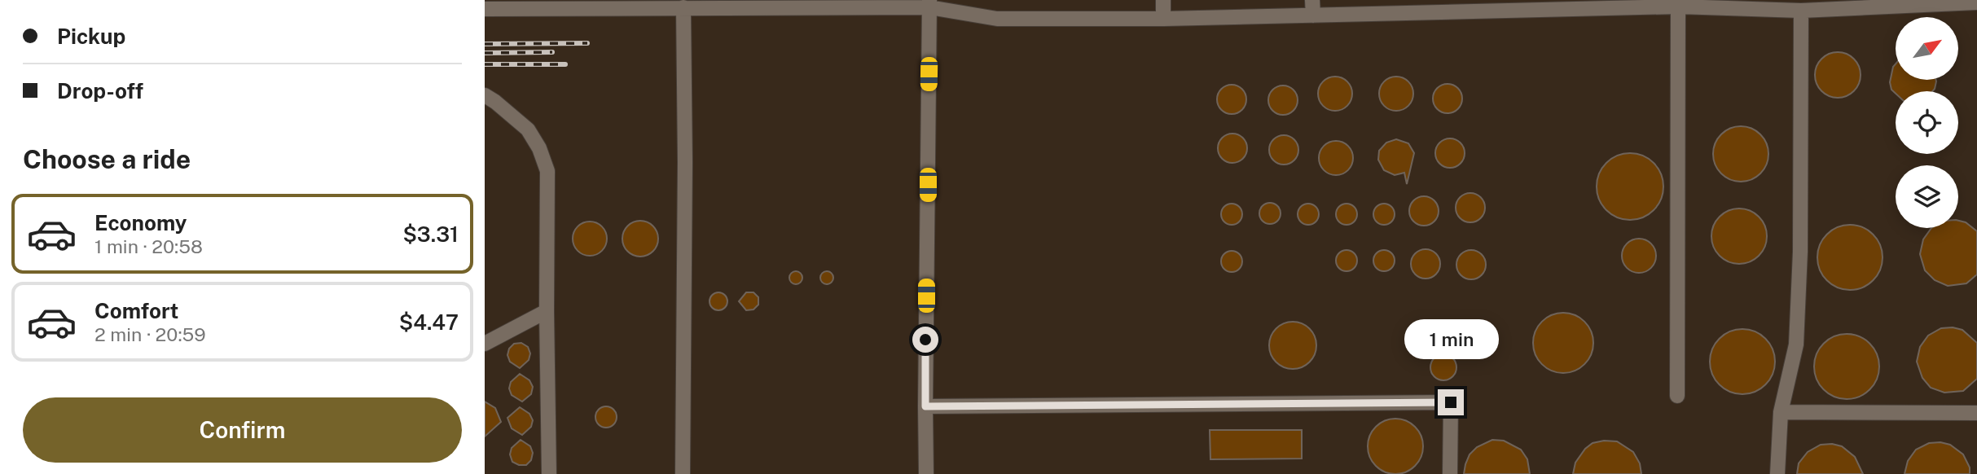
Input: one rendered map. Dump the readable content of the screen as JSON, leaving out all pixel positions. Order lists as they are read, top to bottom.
{
  "north": "top right",
  "page": {
    "banner": ["Pickup", "Drop-off"],
    "heading": "Choose a ride",
    "list": [
      {
        "name": "Economy",
        "note": "1 min · 20:58",
        "value": "$3.31"
      },
      {
        "name": "Comfort",
        "note": "2 min · 20:59",
        "value": "$4.47"
      }
    ],
    "bubble": "1 min",
    "buttons": "Confirm"
  }
}
